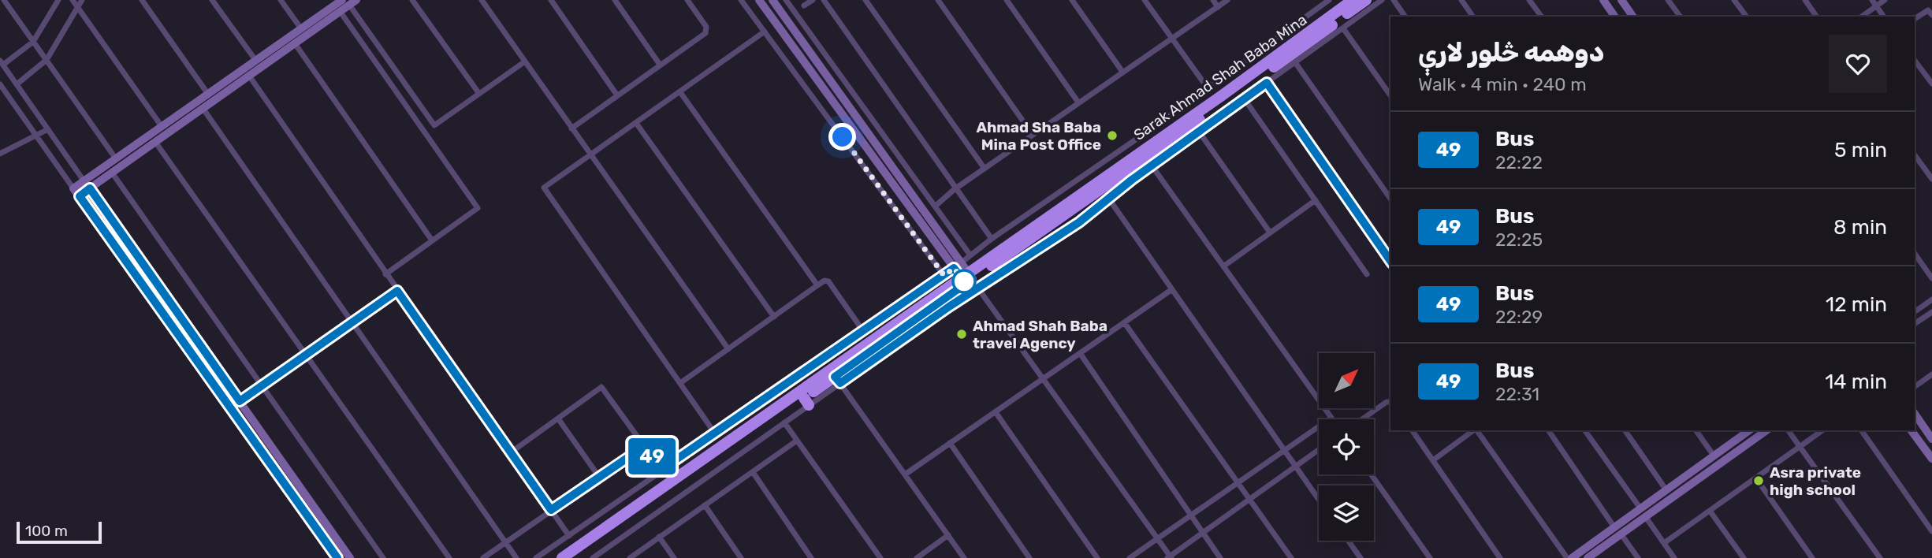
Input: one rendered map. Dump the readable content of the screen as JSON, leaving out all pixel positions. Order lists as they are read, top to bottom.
{
  "streets": {
    "highway": ["Sarak Ahmad Shah Baba Mina"]
  },
  "places": ["Ahmad Sha Baba Mina Post Office", "Ahmad Shah Baba travel Agency", "Asra private high school"],
  "lines": ["bus line 49"],
  "scale_bar": "100 m",
  "north": "top right",
  "page": {
    "on_map": "49",
    "heading": ["دوهمه څلور لارې", "Walk · 4 min · 240 m"],
    "list": [
      {
        "mark": "49",
        "name": "Bus",
        "note": "22:22",
        "value": "5 min"
      },
      {
        "mark": "49",
        "name": "Bus",
        "note": "22:25",
        "value": "8 min"
      },
      {
        "mark": "49",
        "name": "Bus",
        "note": "22:29",
        "value": "12 min"
      },
      {
        "mark": "49",
        "name": "Bus",
        "note": "22:31",
        "value": "14 min"
      }
    ],
    "scale": "100 m"
  }
}
